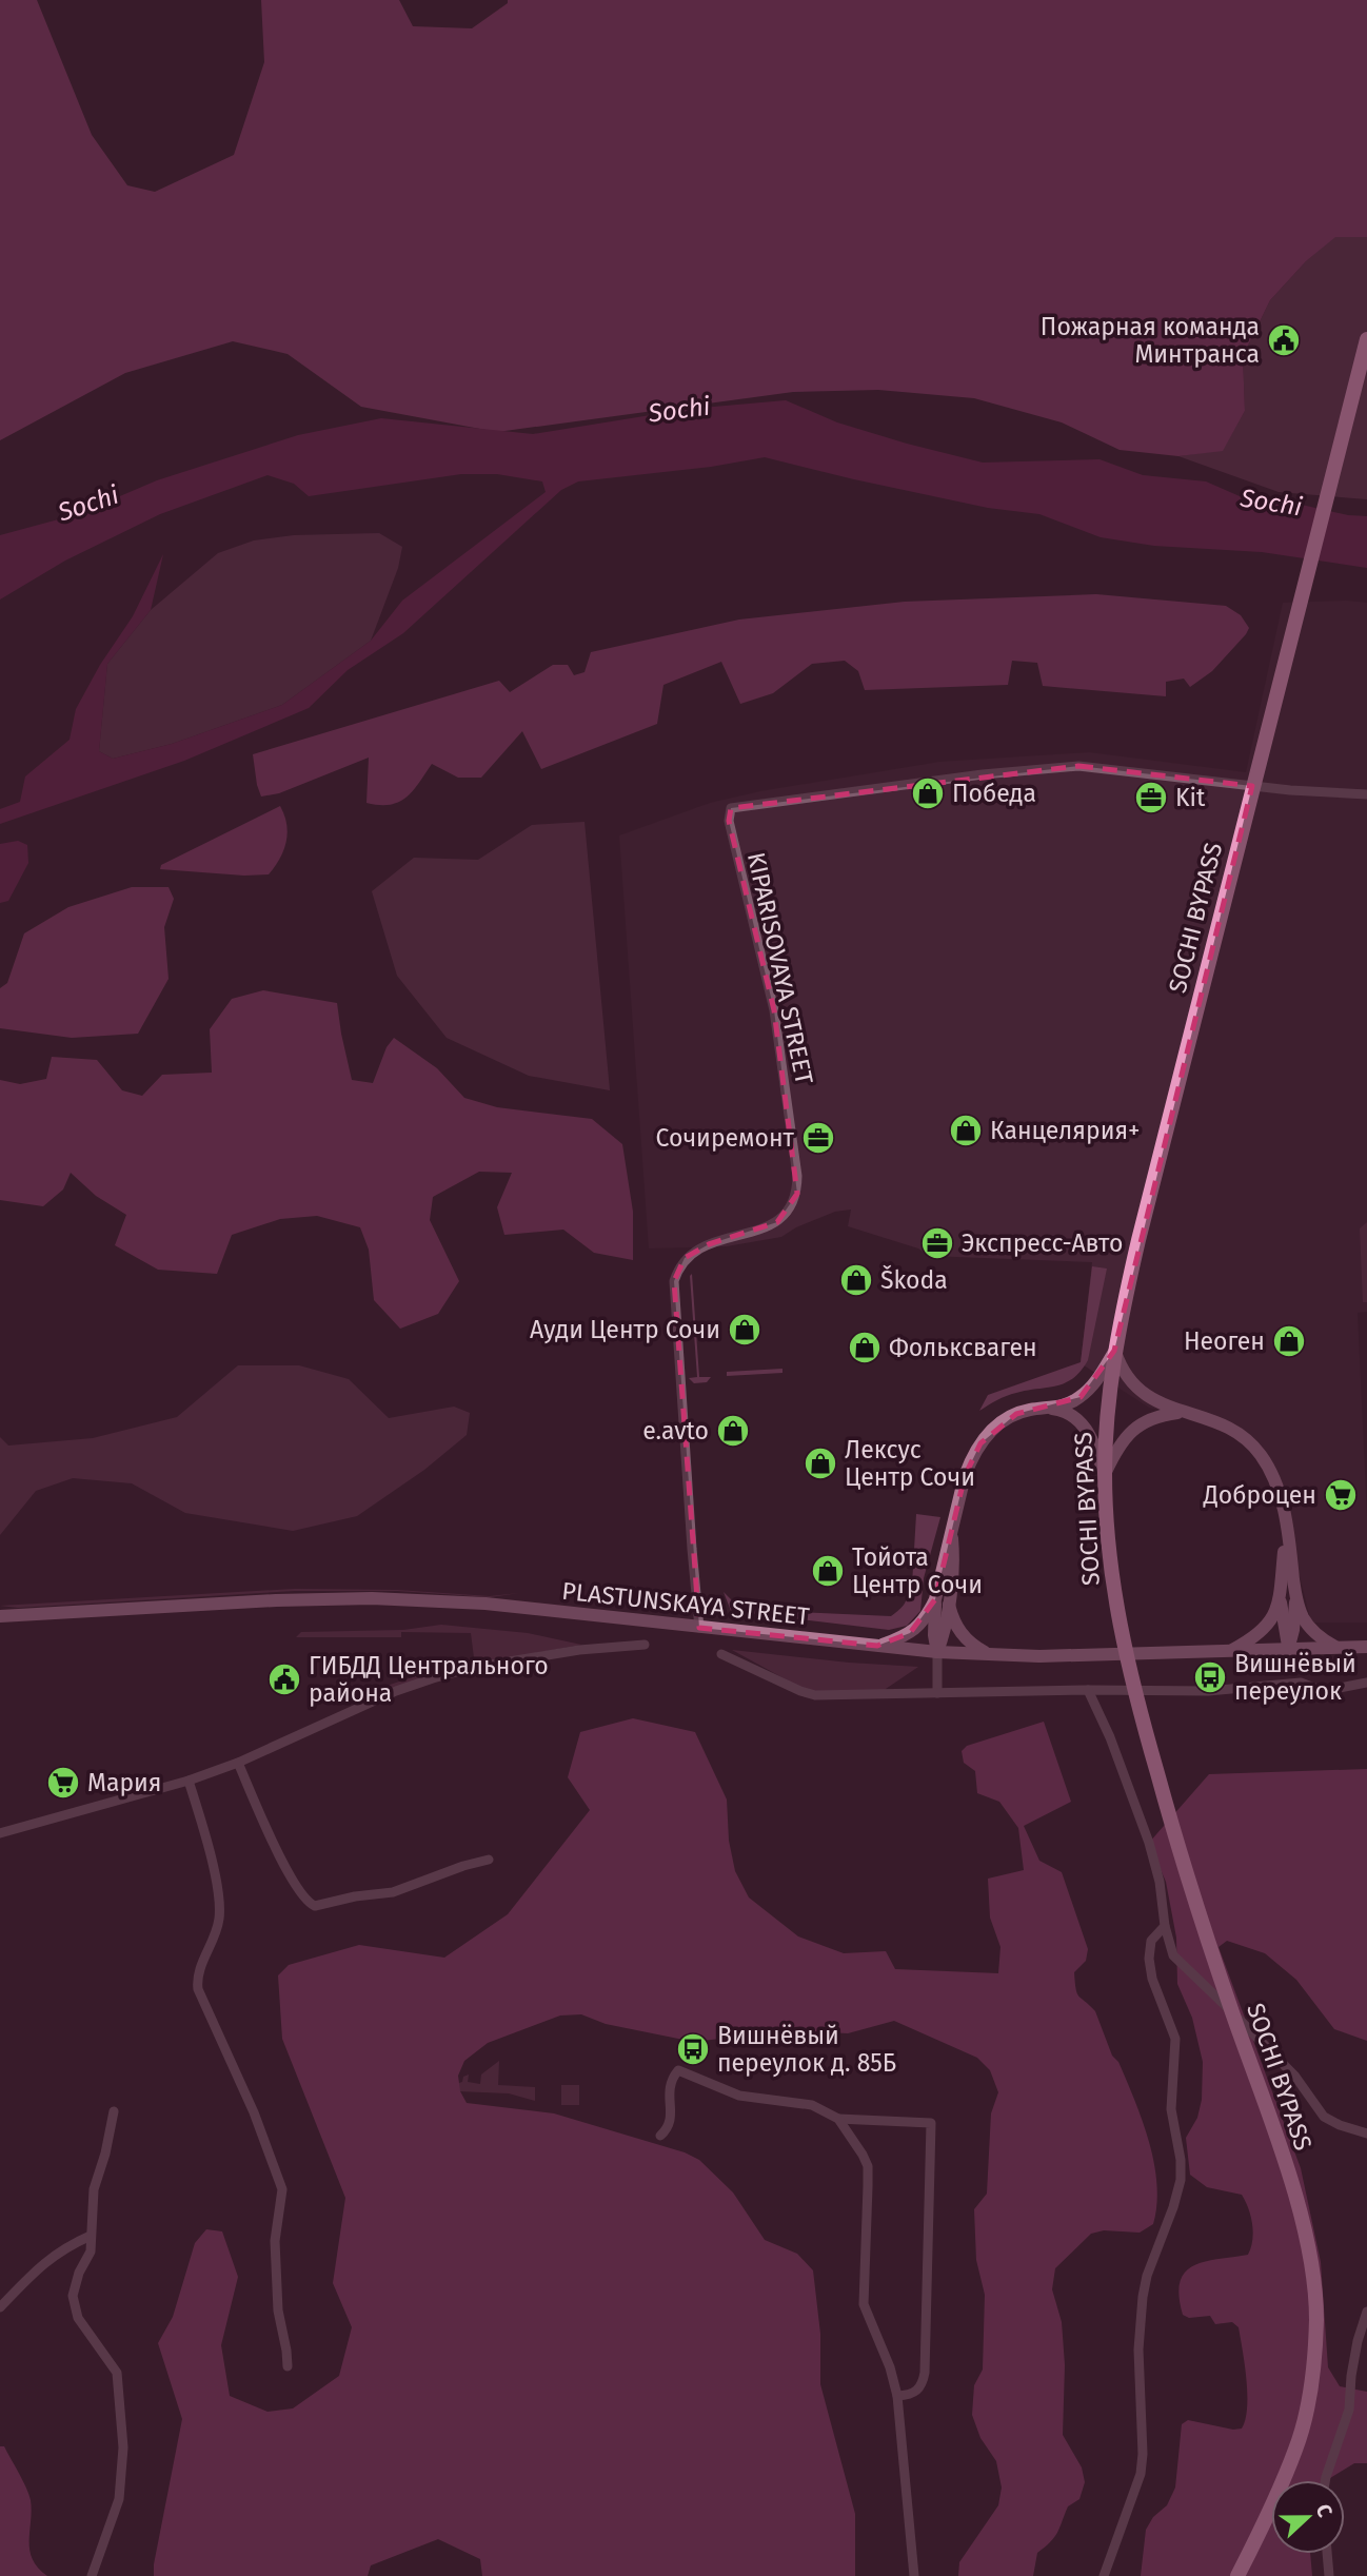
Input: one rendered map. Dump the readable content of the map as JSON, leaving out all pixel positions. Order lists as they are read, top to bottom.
{
  "streets": {
    "highway": ["SOCHI BYPASS"],
    "main road": ["PLASTUNSKAYA STREET"],
    "street": ["KIPARISOVAYA STREET"]
  },
  "crossings": [
    ["KIPARISOVAYA STREET", "PLASTUNSKAYA STREET"]
  ],
  "water": ["Sochi"],
  "places": {
    "public building": ["Пожарная команда Минтранса", "ГИБДД Центрального района"],
    "shop": [
      "Победа",
      "Канцелярия+",
      "Škoda",
      "Ауди Центр Сочи",
      "Неоген",
      "Фольксваген",
      "e.avto",
      "Лексус Центр Сочи",
      "Тойота Центр Сочи"
    ],
    "office": ["Kit", "Сочиремонт", "Экспресс-Авто"],
    "supermarket": ["Доброцен", "Мария"],
    "bus stop": ["Вишнёвый переулок", "Вишнёвый переулок д. 85Б"]
  },
  "north": "right"
}
